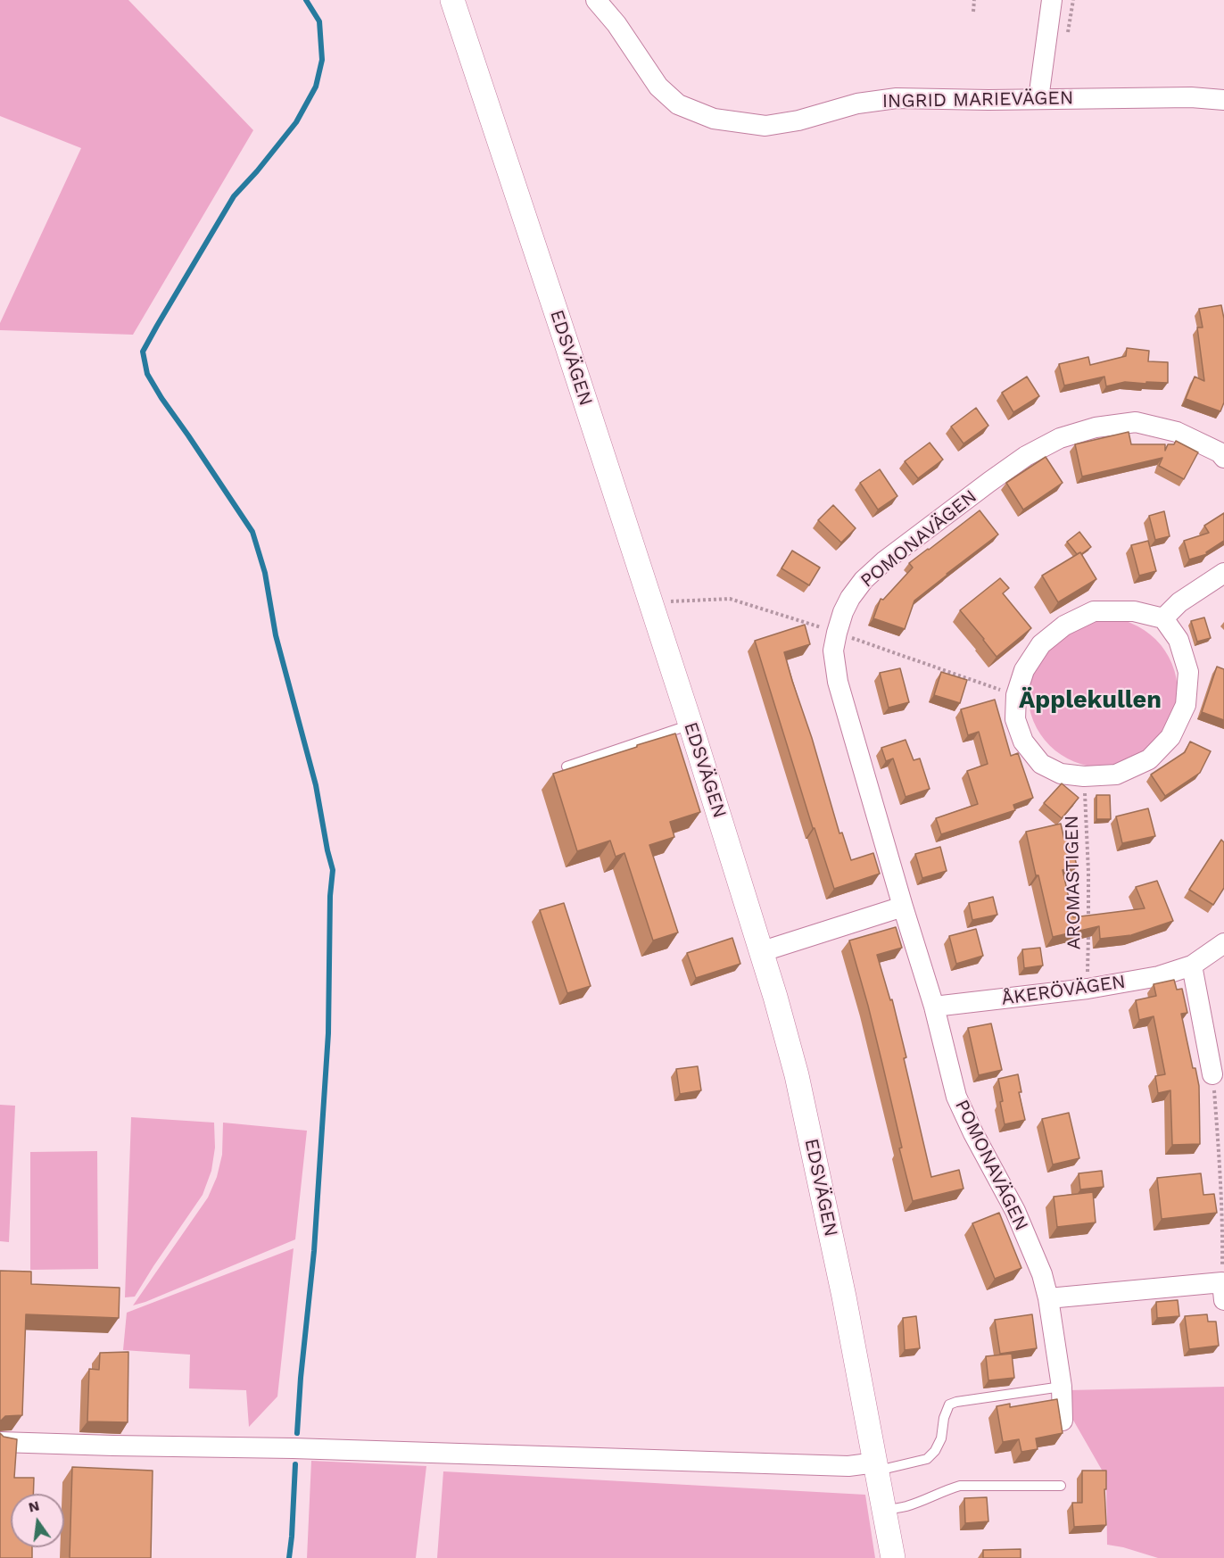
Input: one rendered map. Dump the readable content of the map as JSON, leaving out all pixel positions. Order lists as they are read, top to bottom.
{
  "streets": {
    "street": [
      "INGRID MARIEVÄGEN",
      "EDSVÄGEN",
      "POMONAVÄGEN",
      "ÅKERÖVÄGEN"
    ],
    "path": ["AROMASTIGEN"]
  },
  "crossings": [
    ["POMONAVÄGEN", "ÅKERÖVÄGEN"],
    ["AROMASTIGEN", "ÅKERÖVÄGEN"]
  ],
  "districts": ["Äpplekullen"],
  "north": "top"
}
